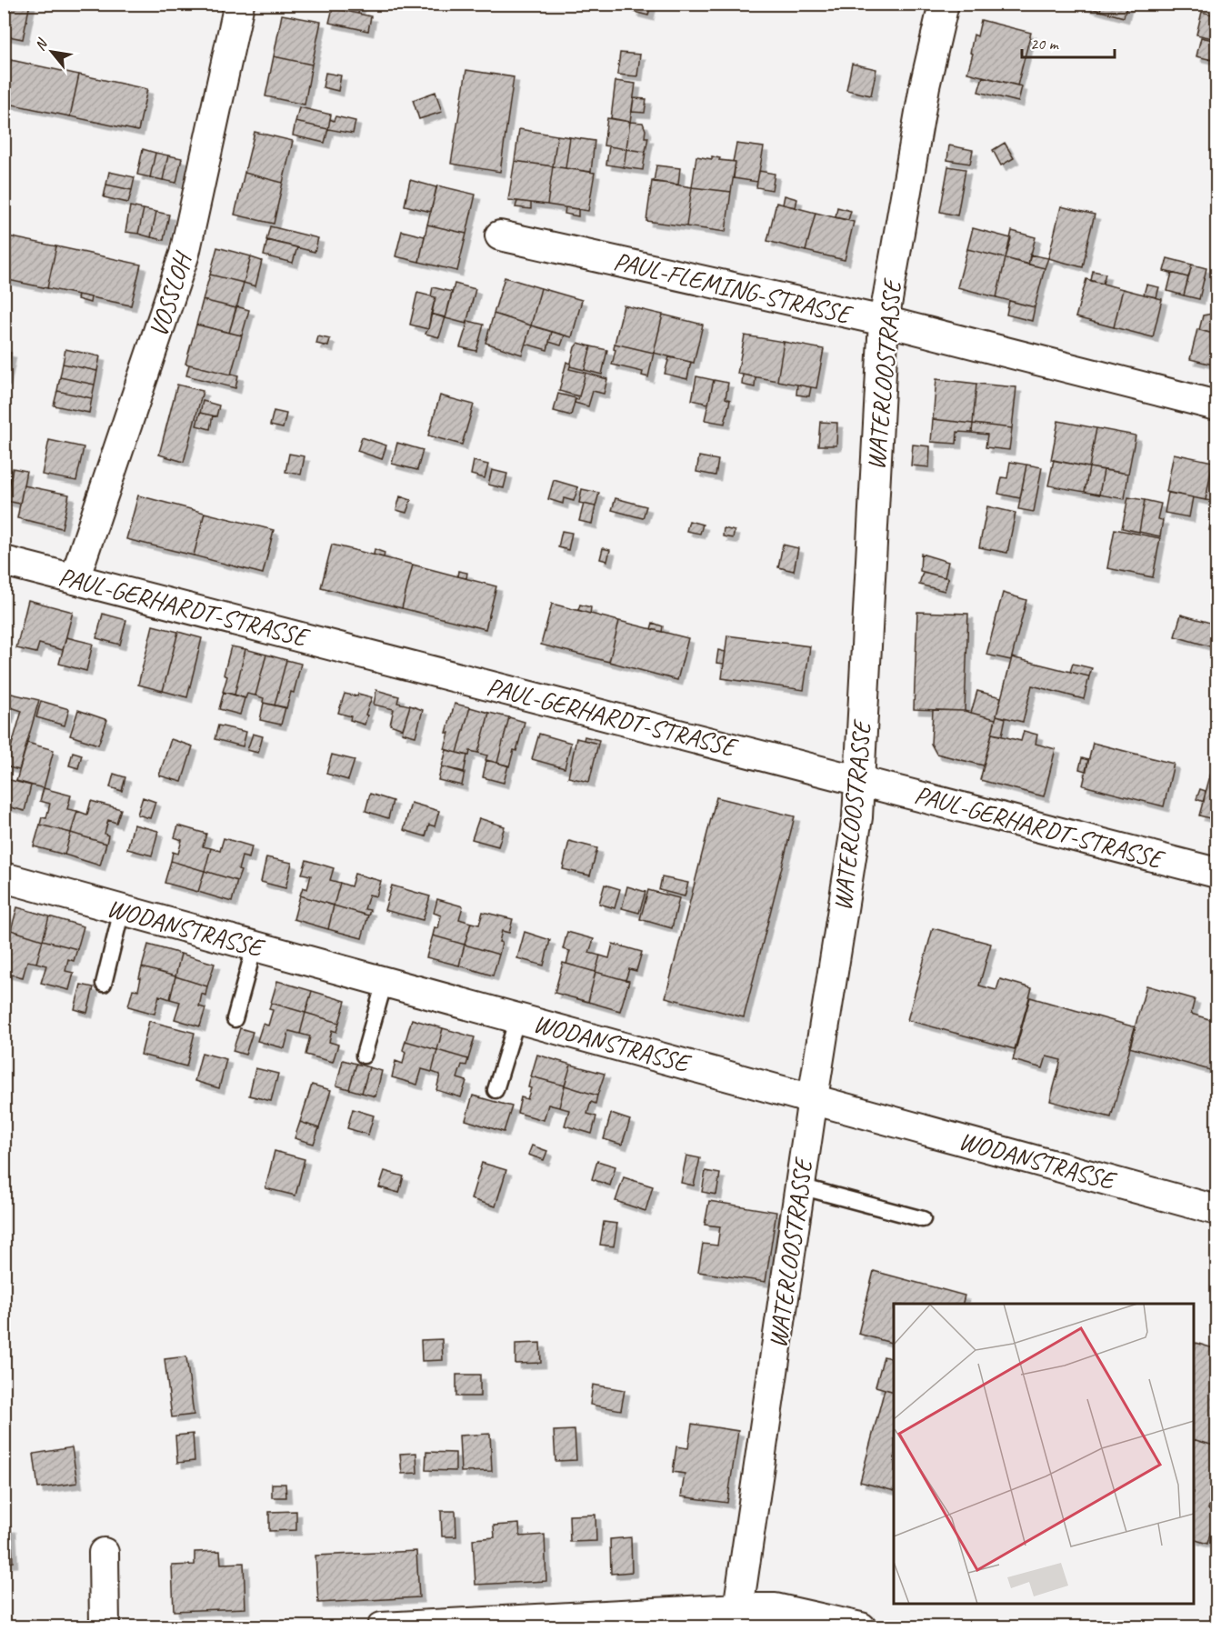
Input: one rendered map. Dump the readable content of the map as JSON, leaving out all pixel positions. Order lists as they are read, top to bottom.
{
  "streets": {
    "street": [
      "PAUL-FLEMING-STRASSE",
      "VOSSLOH",
      "WATERLOOSTRASSE",
      "PAUL-GERHARDT-STRASSE",
      "WODANSTRASSE"
    ]
  },
  "crossings": [
    ["PAUL-FLEMING-STRASSE", "WATERLOOSTRASSE"],
    ["VOSSLOH", "PAUL-GERHARDT-STRASSE"],
    ["WATERLOOSTRASSE", "PAUL-GERHARDT-STRASSE"],
    ["WATERLOOSTRASSE", "WODANSTRASSE"]
  ],
  "scale_bar": "20 m",
  "north": "top left"
}
